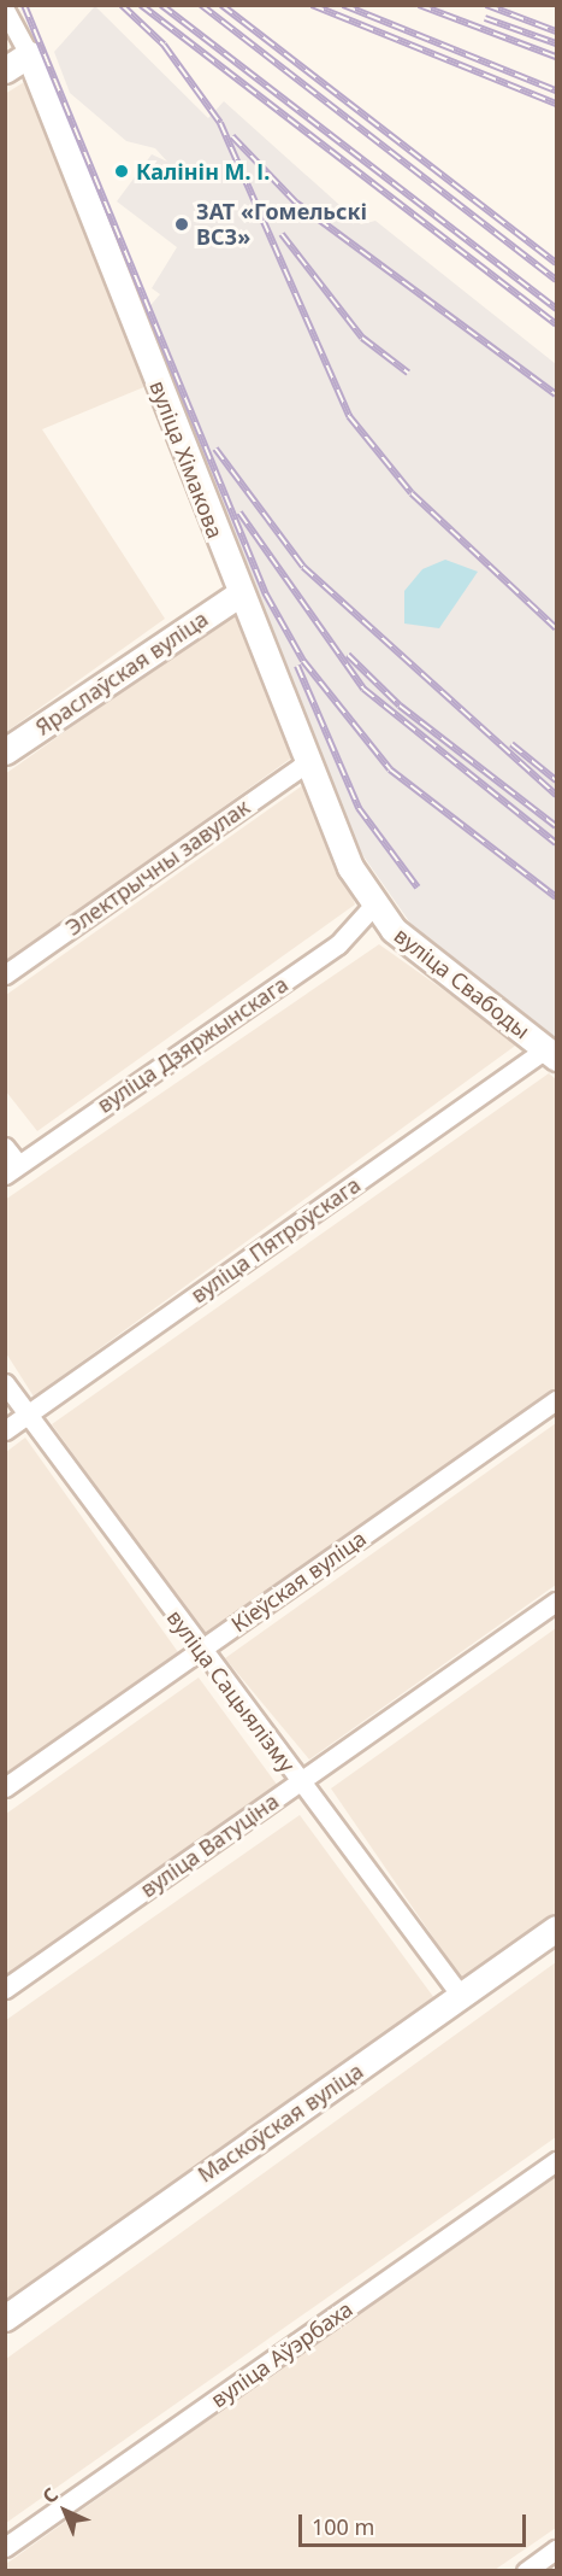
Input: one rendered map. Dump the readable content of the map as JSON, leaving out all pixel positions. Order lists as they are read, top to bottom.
{
  "streets": {
    "street": [
      "вуліца Хімакова",
      "Яраслаўская вуліца",
      "Электрычны завулак",
      "вуліца Свабоды",
      "вуліца Дзяржынскага",
      "вуліца Пятроўскага",
      "Кіеўская вуліца",
      "вуліца Сацыялізму",
      "вуліца Ватуціна",
      "Маскоўская вуліца",
      "вуліца Аўэрбаха"
    ]
  },
  "crossings": [
    ["вуліца Хімакова", "Яраслаўская вуліца"],
    ["вуліца Хімакова", "Электрычны завулак"],
    ["вуліца Хімакова", "вуліца Свабоды"],
    ["вуліца Хімакова", "вуліца Дзяржынскага"],
    ["вуліца Свабоды", "вуліца Дзяржынскага"],
    ["вуліца Свабоды", "вуліца Пятроўскага"],
    ["вуліца Пятроўскага", "вуліца Сацыялізму"],
    ["Кіеўская вуліца", "вуліца Сацыялізму"],
    ["вуліца Сацыялізму", "вуліца Ватуціна"],
    ["вуліца Сацыялізму", "Маскоўская вуліца"]
  ],
  "places": ["Калінін М. І.", "ЗАТ «Гомельскі ВСЗ»"],
  "scale_bar": "100 m",
  "north": "top left"
}
